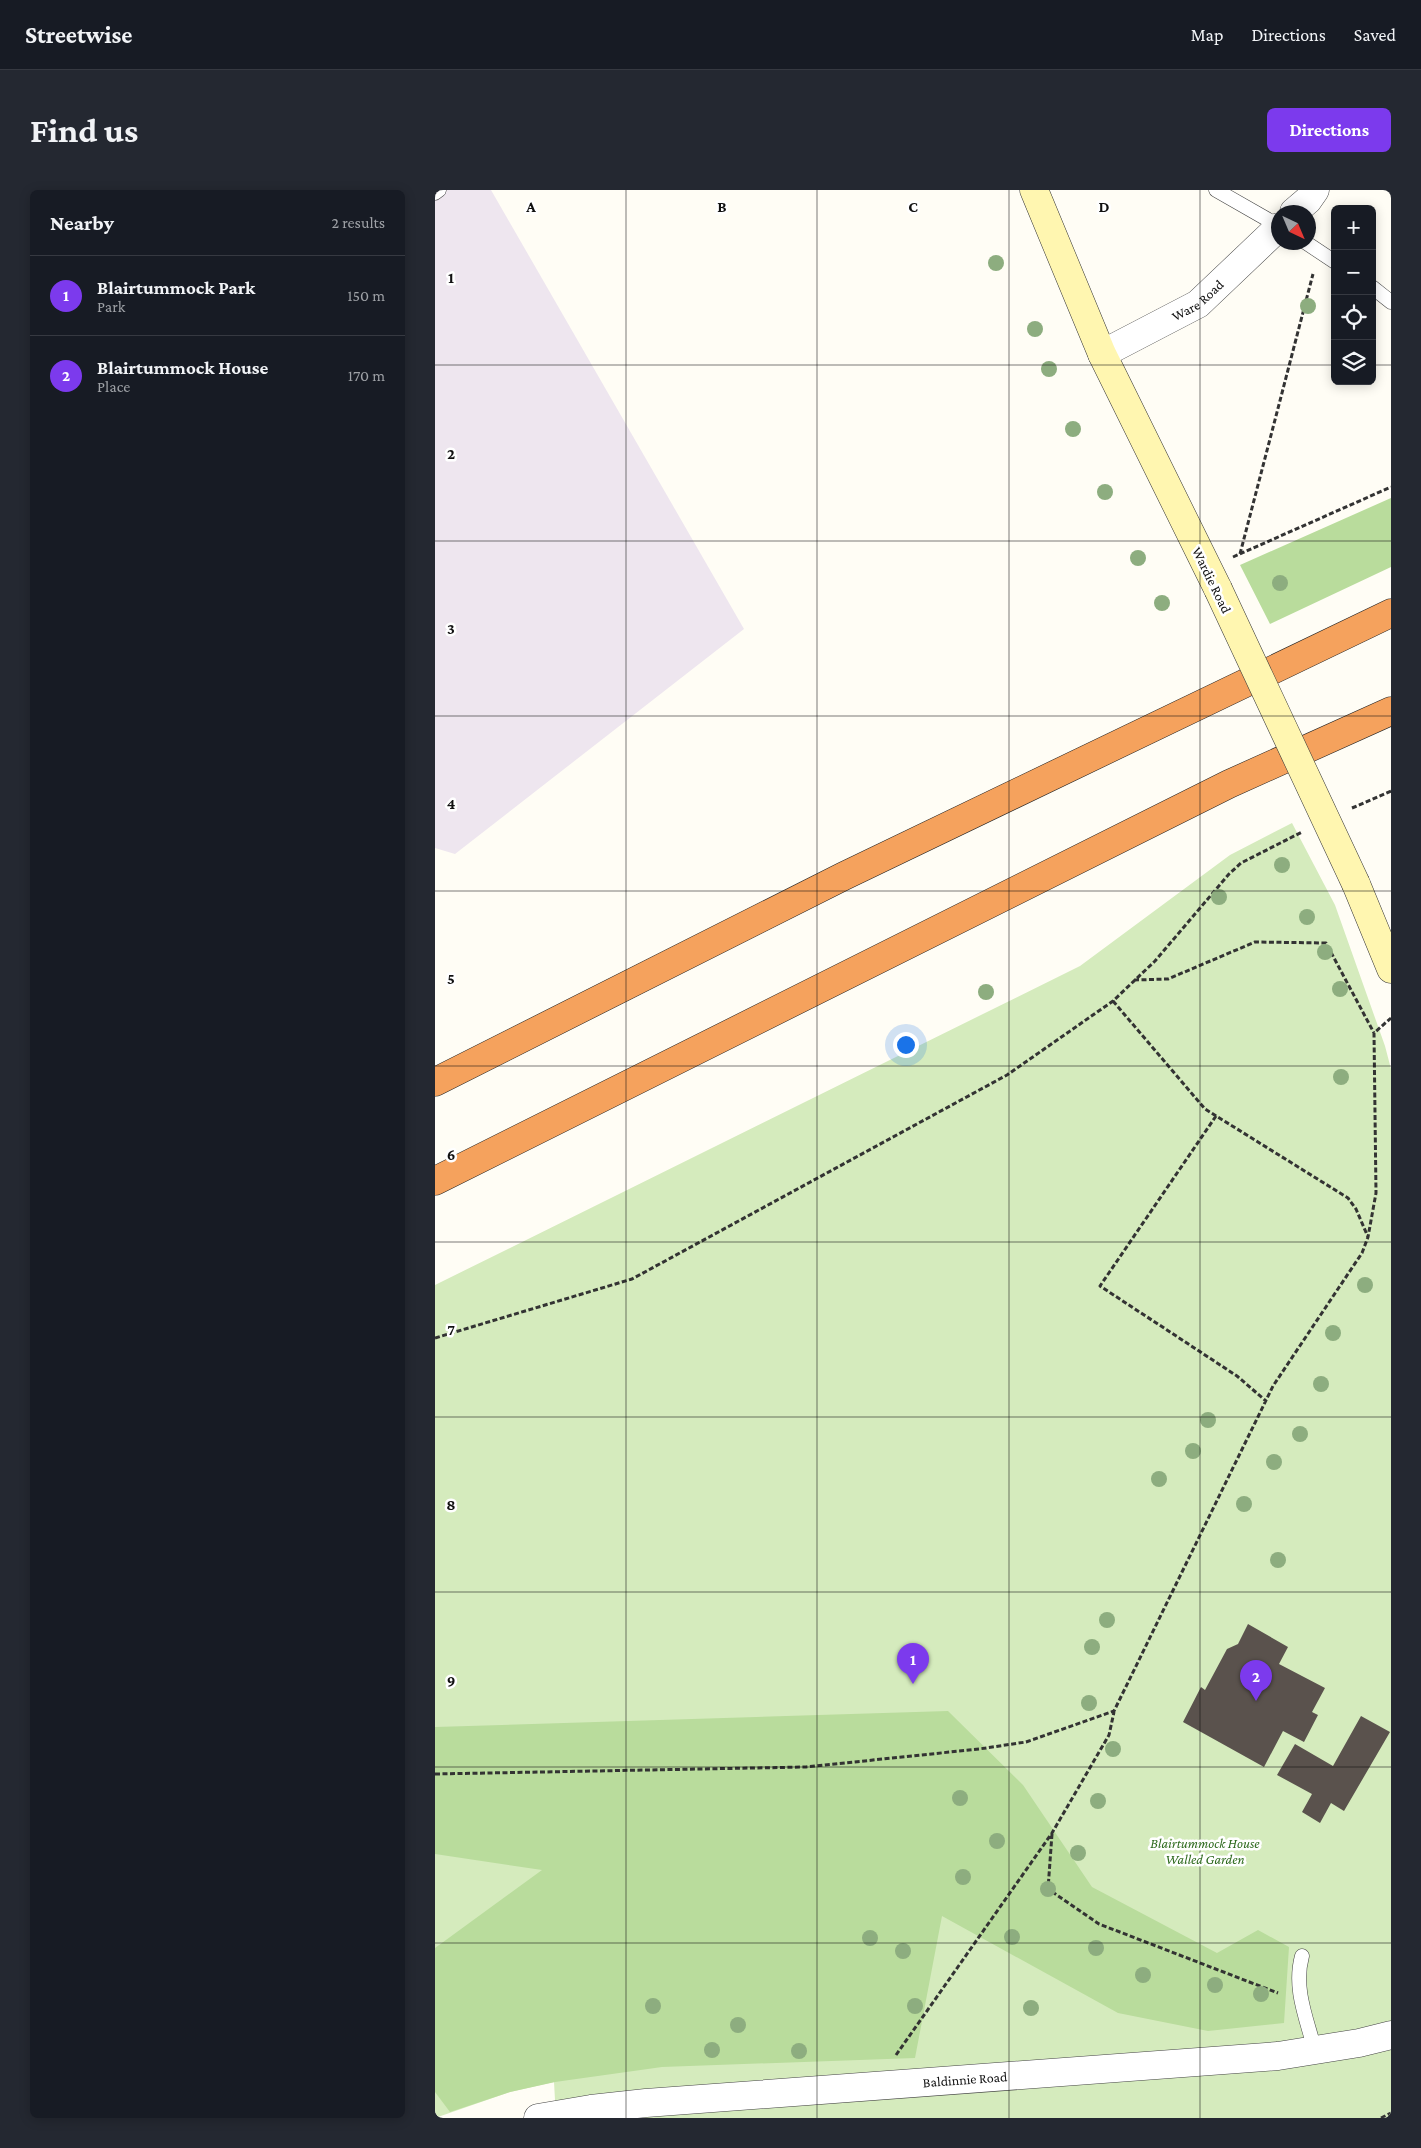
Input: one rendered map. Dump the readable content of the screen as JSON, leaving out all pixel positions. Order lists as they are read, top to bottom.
{
  "streets": {
    "street": ["Ware Road", "Wardie Road", "Baldinnie Road"]
  },
  "crossings": [
    ["Ware Road", "Wardie Road"]
  ],
  "parks": ["Blairtummock House Walled Garden"],
  "north": "bottom right",
  "page": {
    "header": "Streetwise",
    "nav": ["Map", "Directions", "Saved"],
    "buttons": "Directions",
    "title": "Find us",
    "heading": ["Nearby", "2 results"],
    "map_buttons": ["+", "−"],
    "list": [
      {
        "mark": "1",
        "name": "Blairtummock Park",
        "note": "Park",
        "value": "150 m"
      },
      {
        "mark": "2",
        "name": "Blairtummock House",
        "note": "Place",
        "value": "170 m"
      }
    ],
    "pins": ["1", "2"]
  },
  "grid": {
    "columns": [
      "A",
      "B",
      "C",
      "D"
    ],
    "rows": [
      "1",
      "2",
      "3",
      "4",
      "5",
      "6",
      "7",
      "8",
      "9"
    ]
  }
}
